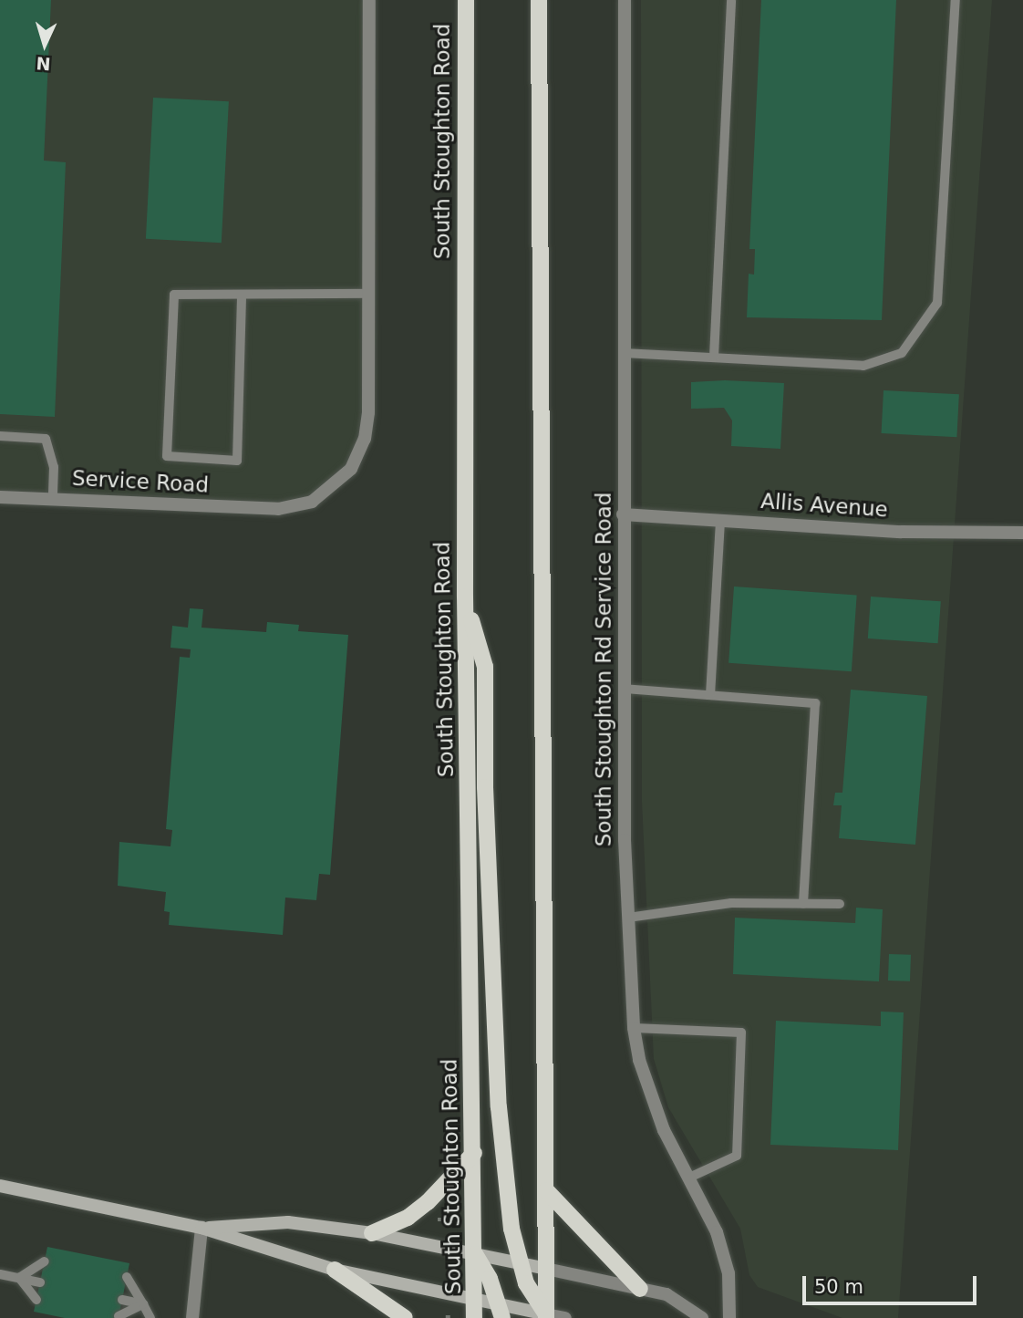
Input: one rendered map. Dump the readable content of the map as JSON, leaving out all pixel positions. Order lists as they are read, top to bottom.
{
  "streets": {
    "main road": ["South Stoughton Road"],
    "street": ["Service Road", "Allis Avenue", "South Stoughton Rd Service Road"]
  },
  "crossings": [
    ["Allis Avenue", "South Stoughton Rd Service Road"]
  ],
  "scale_bar": "50 m",
  "north": "bottom"
}
